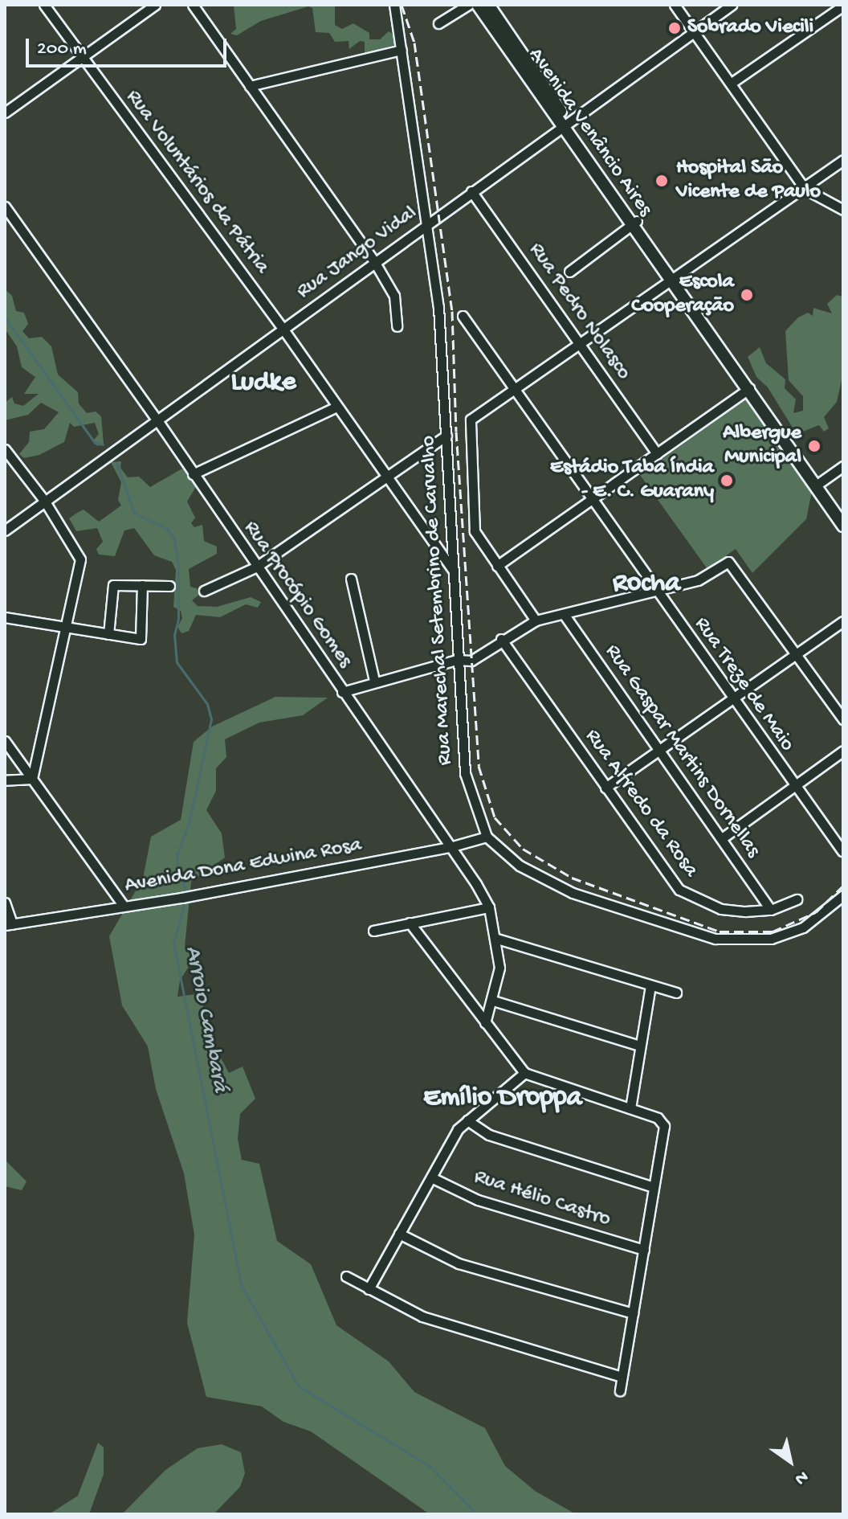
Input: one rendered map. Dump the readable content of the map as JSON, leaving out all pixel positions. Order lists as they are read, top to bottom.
{
  "streets": {
    "main road": ["Avenida Venâncio Aires"],
    "street": [
      "Rua Voluntários da Pátria",
      "Rua Jango Vidal",
      "Rua Pedro Nolasco",
      "Rua Procópio Gomes",
      "Rua Marechal Setembrino de Carvalho",
      "Rua Treze de Maio",
      "Rua Gaspar Martins Dornellas",
      "Rua Alfredo da Rosa",
      "Avenida Dona Edwina Rosa",
      "Rua Hélio Castro"
    ]
  },
  "crossings": [
    ["Avenida Venâncio Aires", "Rua Jango Vidal"],
    ["Rua Voluntários da Pátria", "Rua Jango Vidal"],
    ["Rua Voluntários da Pátria", "Rua Marechal Setembrino de Carvalho"],
    ["Rua Jango Vidal", "Rua Pedro Nolasco"],
    ["Rua Jango Vidal", "Rua Procópio Gomes"],
    ["Rua Jango Vidal", "Rua Marechal Setembrino de Carvalho"],
    ["Rua Procópio Gomes", "Avenida Dona Edwina Rosa"],
    ["Rua Marechal Setembrino de Carvalho", "Avenida Dona Edwina Rosa"],
    ["Rua Gaspar Martins Dornellas", "Rua Alfredo da Rosa"]
  ],
  "districts": ["Ludke", "Rocha", "Emílio Droppa"],
  "water": ["Arroio Cambará"],
  "places": [
    "Sobrado Viecili",
    "Hospital São Vicente de Paulo",
    "Escola Cooperação",
    "Albergue Municipal",
    "Estádio Taba Índia - E. C. Guarany"
  ],
  "scale_bar": "200 m",
  "north": "bottom right"
}
